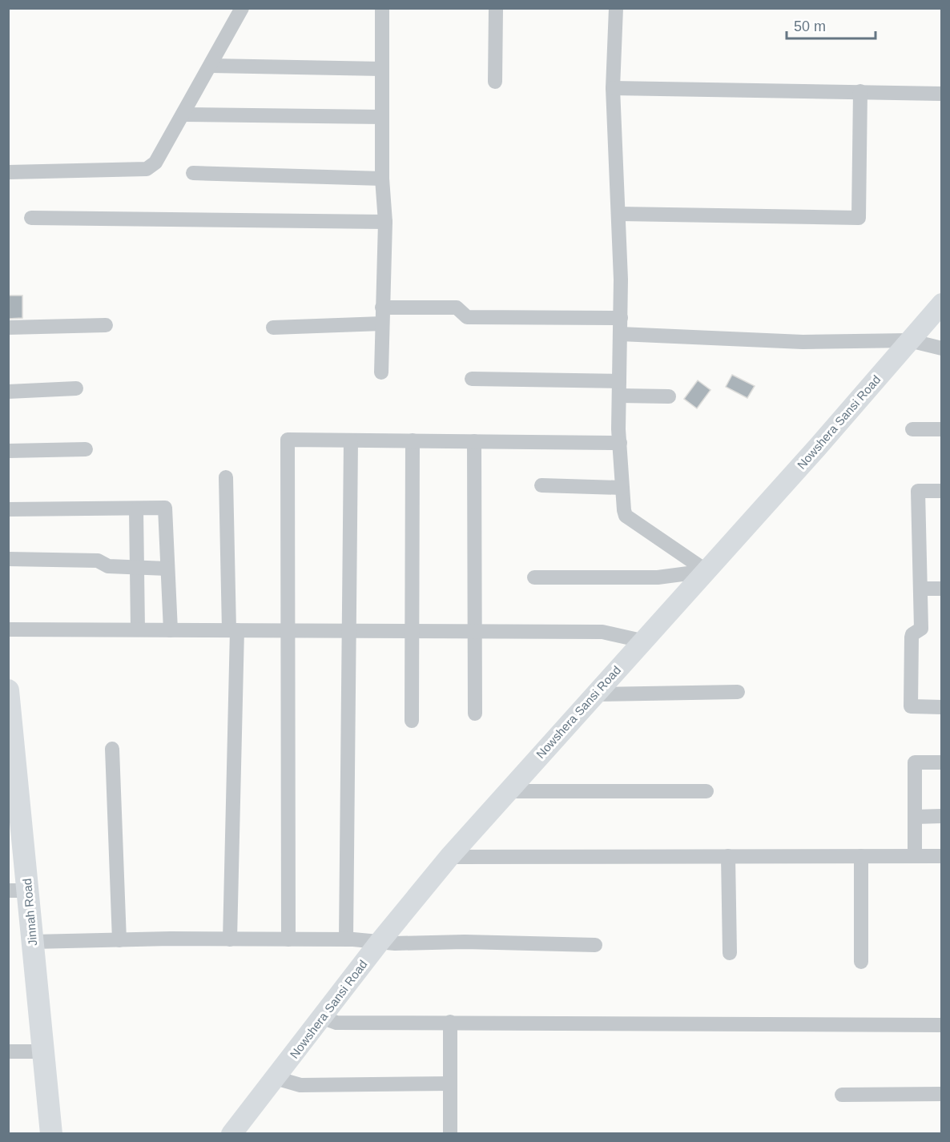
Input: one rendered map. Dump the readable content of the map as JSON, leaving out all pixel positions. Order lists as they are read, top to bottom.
{
  "streets": {
    "main road": ["Nowshera Sansi Road", "Jinnah Road"]
  },
  "scale_bar": "50 m"
}
